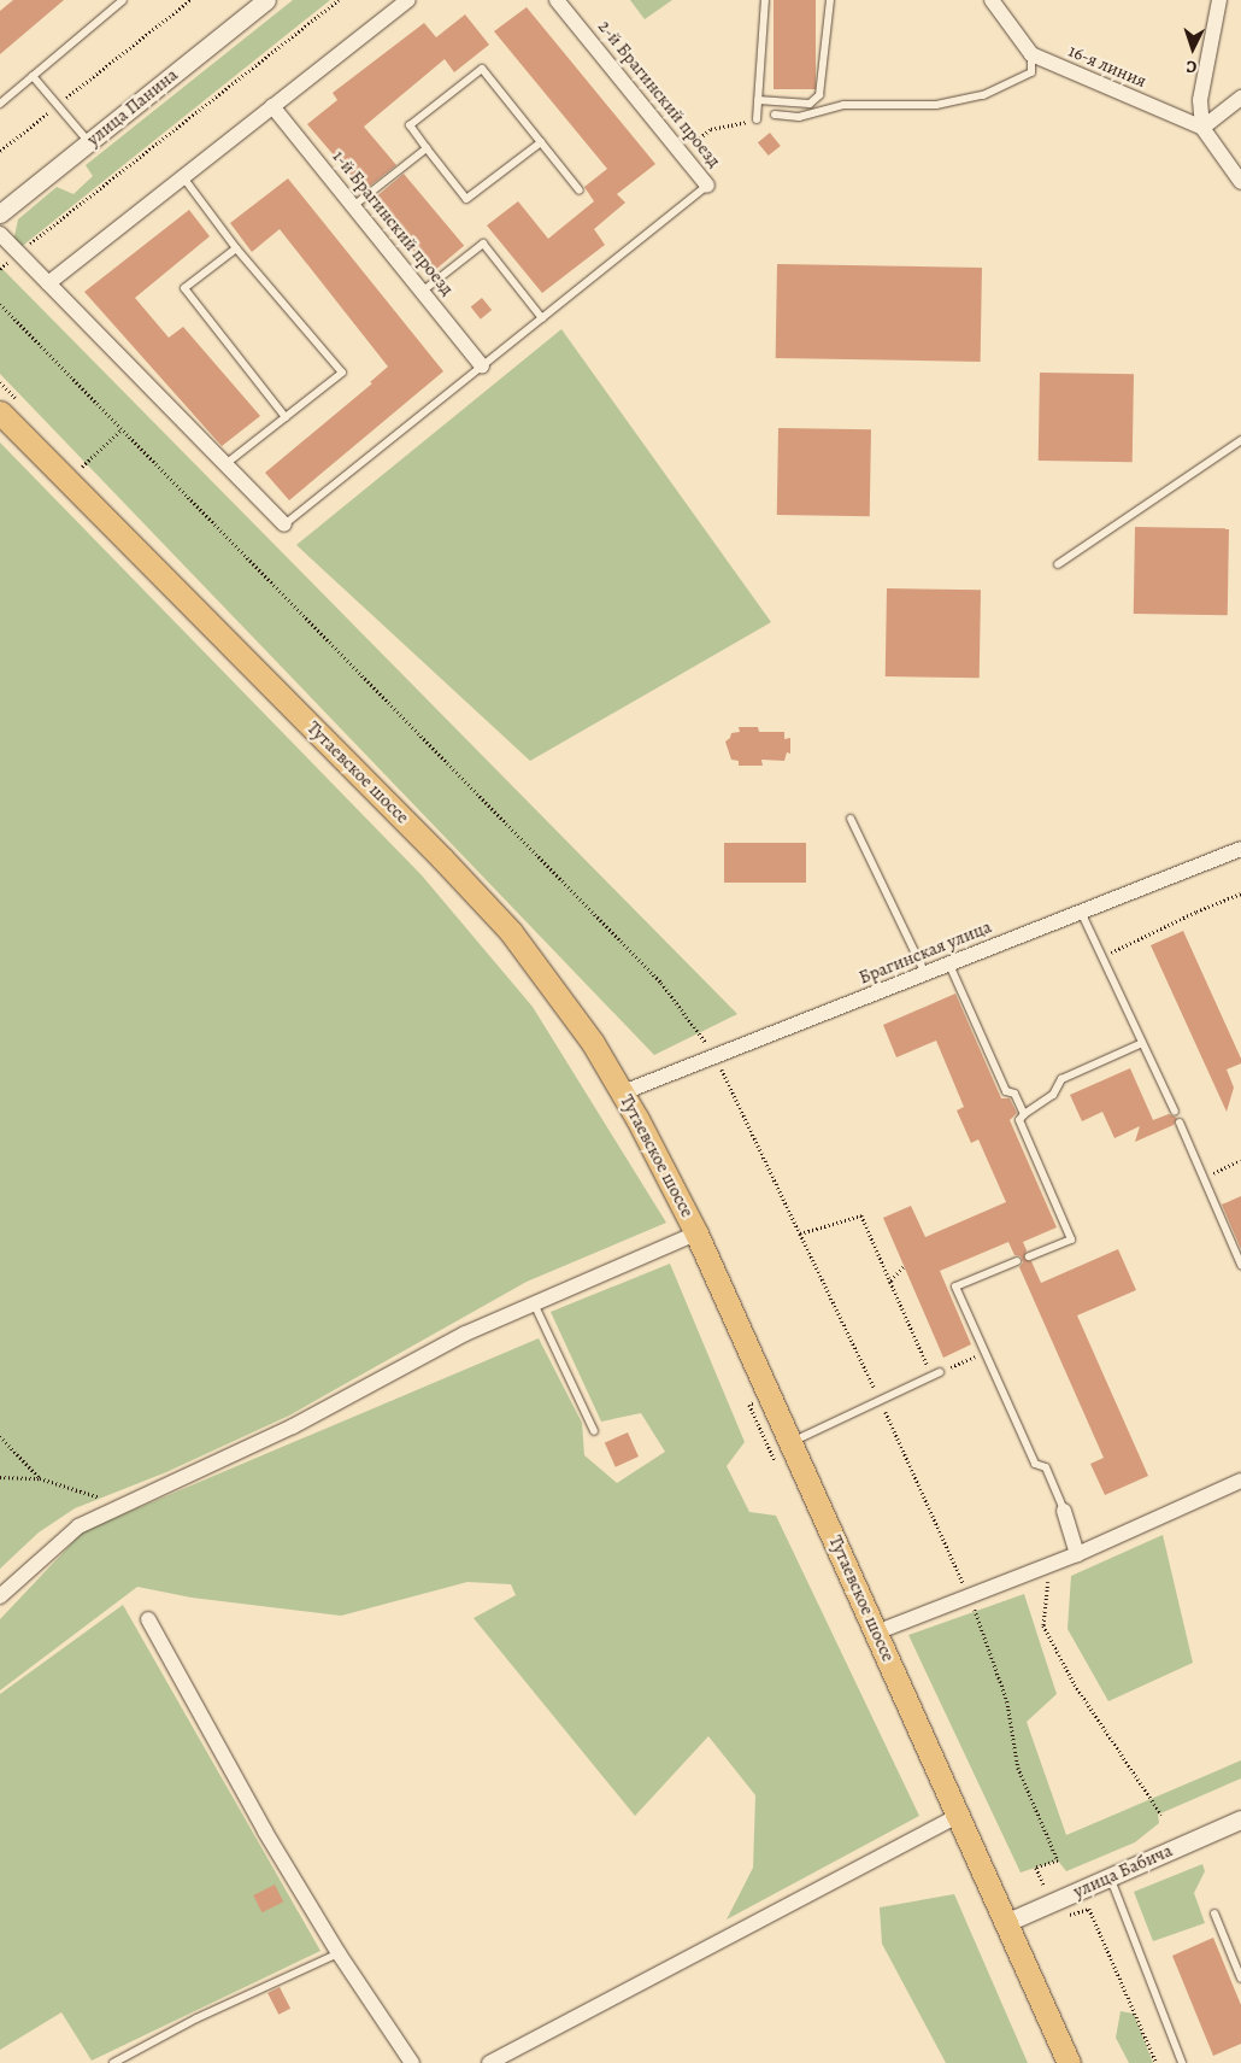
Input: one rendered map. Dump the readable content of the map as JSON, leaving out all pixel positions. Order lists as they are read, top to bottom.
{
  "streets": {
    "main road": ["Тутаевское шоссе"],
    "street": [
      "16-я линия",
      "2-й Брагинский проезд",
      "улица Панина",
      "1-й Брагинский проезд",
      "Брагинская улица",
      "улица Бабича"
    ]
  },
  "crossings": [
    ["Тутаевское шоссе", "Брагинская улица"],
    ["Тутаевское шоссе", "улица Бабича"]
  ],
  "north": "bottom"
}
